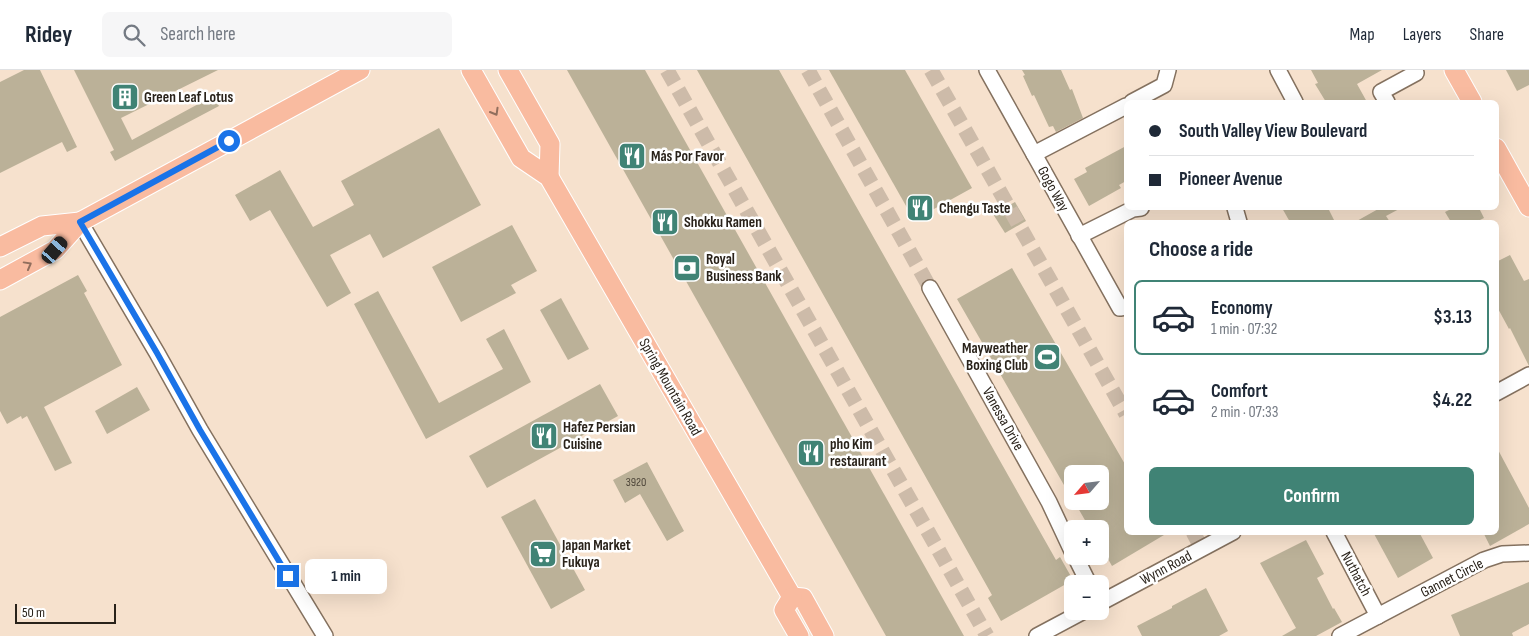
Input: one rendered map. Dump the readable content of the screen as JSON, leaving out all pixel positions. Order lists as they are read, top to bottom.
{
  "streets": {
    "main road": ["Spring Mountain Road"],
    "street": [
      "Gogo Way",
      "Vanessa Drive",
      "Wynn Road",
      "Nuthatch",
      "Gannet Circle"
    ]
  },
  "crossings": [
    ["Nuthatch", "Gannet Circle"]
  ],
  "places": {
    "building": ["Green Leaf Lotus"],
    "restaurant": [
      "Más Por Favor",
      "Chengu Taste",
      "Shokku Ramen",
      "Hafez Persian Cuisine",
      "pho Kim restaurant"
    ],
    "bank": ["Royal Business Bank"],
    "sports": ["Mayweather Boxing Club"],
    "supermarket": ["Japan Market Fukuya"]
  },
  "house_numbers": ["3920"],
  "scale_bar": "50 m",
  "north": "bottom left",
  "page": {
    "header": "Ridey",
    "search": "Search here",
    "nav": ["Map", "Layers", "Share"],
    "banner": ["South Valley View Boulevard", "Pioneer Avenue"],
    "heading": "Choose a ride",
    "list": [
      {
        "name": "Economy",
        "note": "1 min · 07:32",
        "value": "$3.13"
      },
      {
        "name": "Comfort",
        "note": "2 min · 07:33",
        "value": "$4.22"
      }
    ],
    "buttons": "Confirm",
    "map_buttons": ["+", "−"],
    "bubble": "1 min",
    "scale": "50 m"
  }
}
